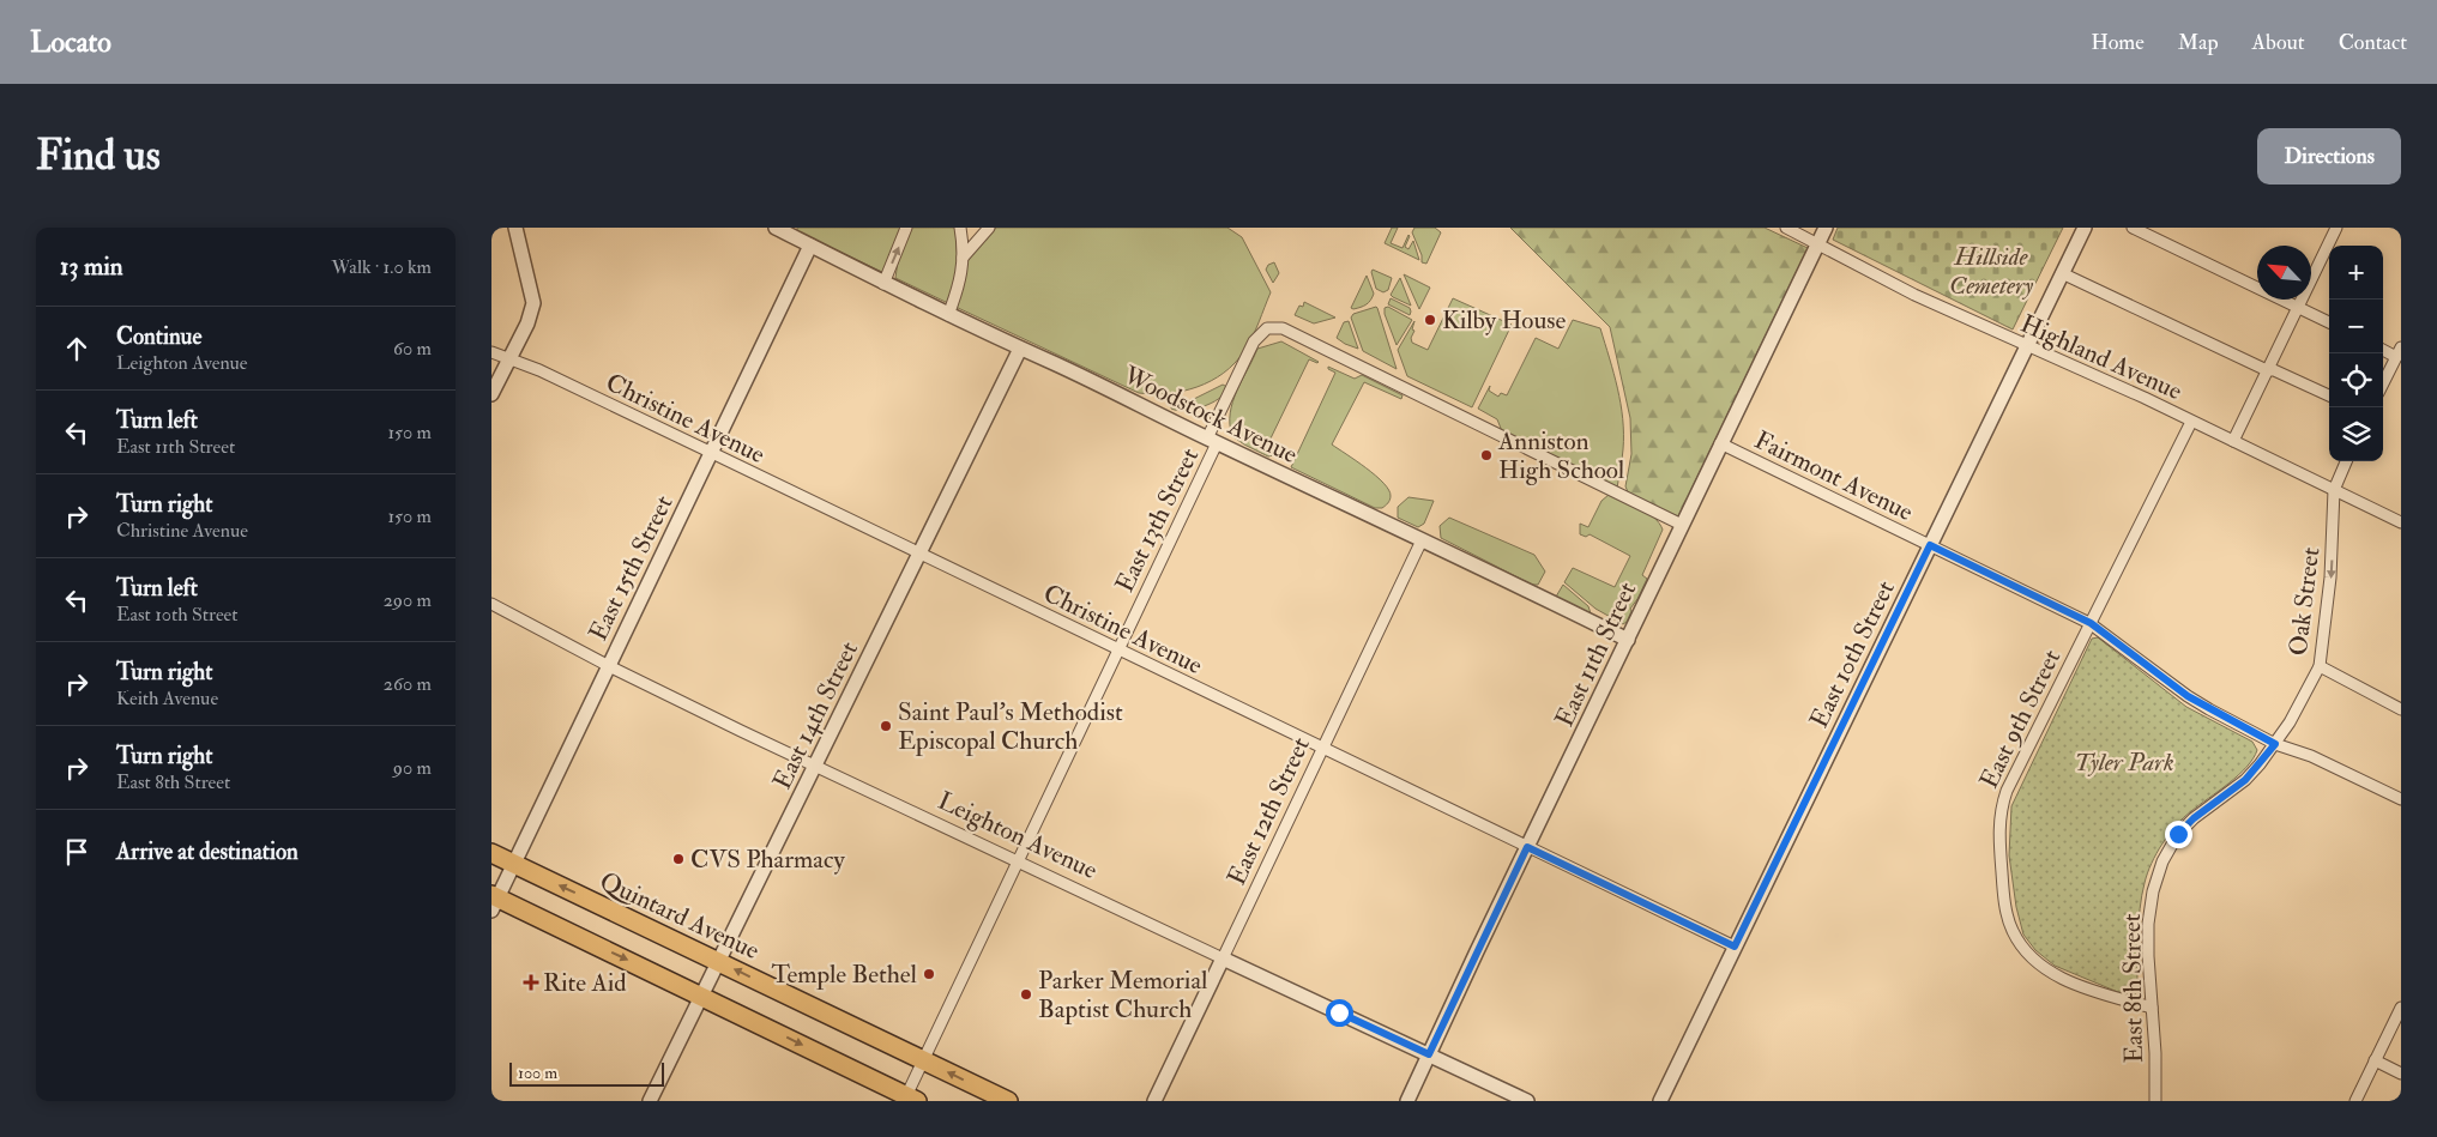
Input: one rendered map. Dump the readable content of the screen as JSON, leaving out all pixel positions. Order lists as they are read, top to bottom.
{
  "streets": {
    "highway": ["Quintard Avenue"],
    "street": [
      "Highland Avenue",
      "Woodstock Avenue",
      "Christine Avenue",
      "Fairmont Avenue",
      "East 13th Street",
      "East 15th Street",
      "Oak Street",
      "East 11th Street",
      "East 10th Street",
      "East 14th Street",
      "East 9th Street",
      "East 12th Street",
      "Leighton Avenue",
      "East 8th Street"
    ]
  },
  "crossings": [
    ["Highland Avenue", "Oak Street"],
    ["Highland Avenue", "East 11th Street"],
    ["Highland Avenue", "East 10th Street"],
    ["Highland Avenue", "East 9th Street"],
    ["Woodstock Avenue", "East 13th Street"],
    ["Woodstock Avenue", "East 15th Street"],
    ["Woodstock Avenue", "East 11th Street"],
    ["Woodstock Avenue", "East 14th Street"],
    ["Woodstock Avenue", "East 12th Street"],
    ["Christine Avenue", "East 13th Street"],
    ["Christine Avenue", "East 15th Street"],
    ["Christine Avenue", "East 11th Street"],
    ["Christine Avenue", "East 10th Street"],
    ["Christine Avenue", "East 14th Street"],
    ["Christine Avenue", "East 12th Street"],
    ["Fairmont Avenue", "Oak Street"],
    ["Fairmont Avenue", "East 11th Street"],
    ["Fairmont Avenue", "East 10th Street"],
    ["Fairmont Avenue", "East 9th Street"],
    ["Fairmont Avenue", "East 8th Street"],
    ["East 13th Street", "East 11th Street"],
    ["East 13th Street", "Leighton Avenue"],
    ["East 13th Street", "Quintard Avenue"],
    ["East 15th Street", "Leighton Avenue"],
    ["East 15th Street", "Quintard Avenue"],
    ["Oak Street", "East 8th Street"],
    ["East 11th Street", "Leighton Avenue"],
    ["East 14th Street", "Leighton Avenue"],
    ["East 14th Street", "Quintard Avenue"],
    ["East 9th Street", "East 8th Street"],
    ["East 12th Street", "Leighton Avenue"]
  ],
  "one_way": ["Oak Street"],
  "parks": ["Hillside Cemetery", "Tyler Park"],
  "places": {
    "other": [
      "Kilby House",
      "Anniston High School",
      "Saint Paul's Methodist Episcopal Church",
      "CVS Pharmacy",
      "Temple Bethel",
      "Parker Memorial Baptist Church"
    ],
    "health": ["Rite Aid"]
  },
  "scale_bar": "100 m",
  "north": "top left",
  "page": {
    "header": "Locato",
    "nav": [
      "Home",
      "Map",
      "About",
      "Contact"
    ],
    "buttons": "Directions",
    "title": "Find us",
    "heading": ["13 min", "Walk · 1.0 km"],
    "map_buttons": ["+", "−"],
    "list": [
      ["Continue", "Leighton Avenue", "60 m"],
      ["Turn left", "East 11th Street", "150 m"],
      ["Turn right", "Christine Avenue", "150 m"],
      ["Turn left", "East 10th Street", "290 m"],
      ["Turn right", "Keith Avenue", "260 m"],
      ["Turn right", "East 8th Street", "90 m"],
      "Arrive at destination"
    ],
    "scale": "100 m"
  }
}
